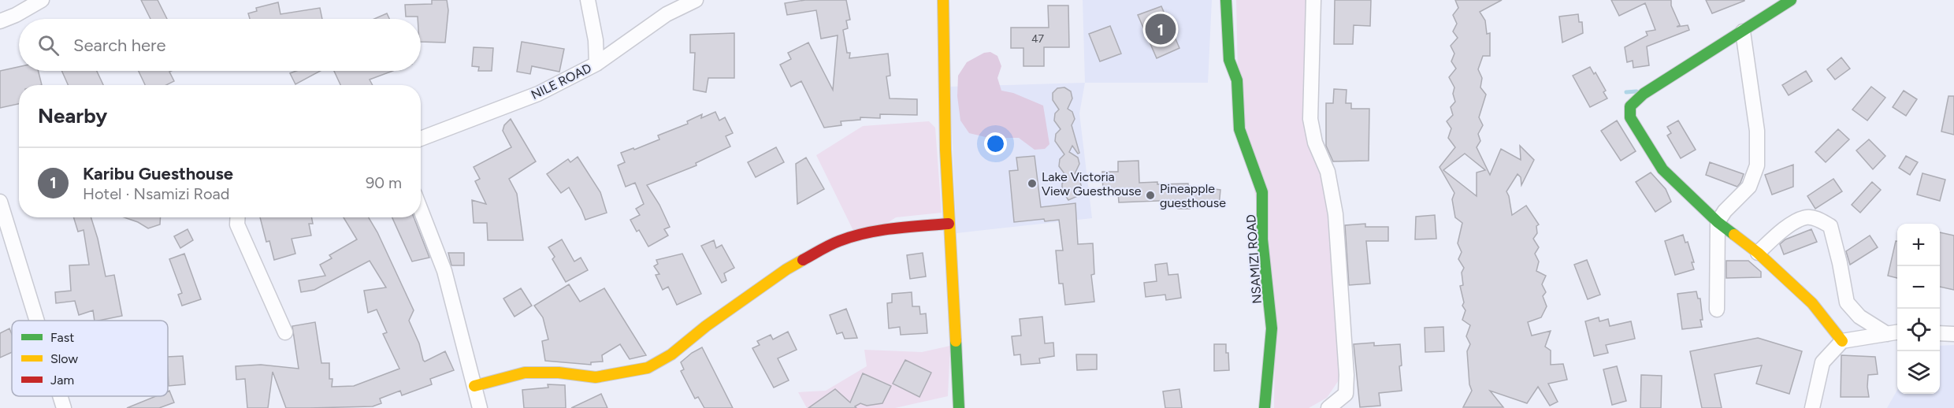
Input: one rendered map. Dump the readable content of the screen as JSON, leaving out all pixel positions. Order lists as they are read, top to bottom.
{
  "streets": {
    "street": ["NILE ROAD", "NSAMIZI ROAD"]
  },
  "places": ["Lake Victoria View Guesthouse", "Pineapple guesthouse"],
  "house_numbers": ["47"],
  "legend": ["Fast", "Slow", "Jam"],
  "page": {
    "pins": "1",
    "search": "Search here",
    "heading": "Nearby",
    "list": [
      {
        "mark": "1",
        "name": "Karibu Guesthouse",
        "note": "Hotel · Nsamizi Road",
        "value": "90 m"
      }
    ],
    "map_buttons": ["+", "−"]
  }
}
